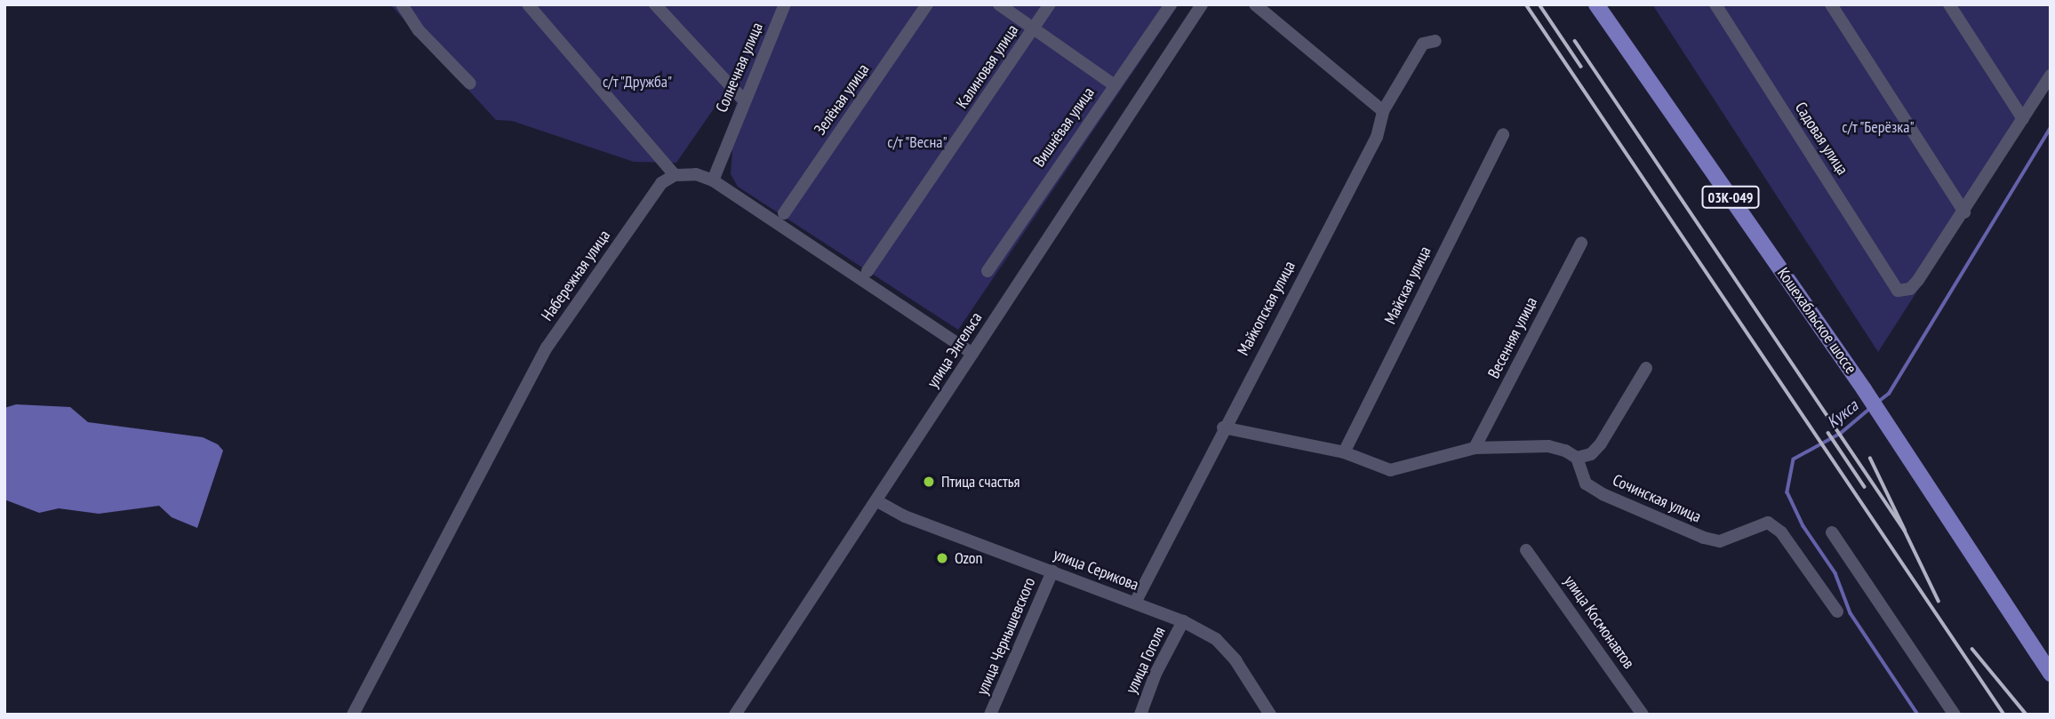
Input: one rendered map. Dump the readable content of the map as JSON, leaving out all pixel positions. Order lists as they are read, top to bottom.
{
  "streets": {
    "main road": ["03К-049", "Кошехабльское шоссе"],
    "street": [
      "Калиновая улица",
      "Солнечная улица",
      "Зелёная улица",
      "Вишнёвая улица",
      "Садовая улица",
      "Набережная улица",
      "Майская улица",
      "Майкопская улица",
      "Весенняя улица",
      "улица Энгельса",
      "Сочинская улица",
      "улица Серикова",
      "улица Космонавтов",
      "улица Чернышевского",
      "улица Гоголя"
    ]
  },
  "crossings": [
    ["Майкопская улица", "улица Серикова"],
    ["улица Энгельса", "улица Серикова"],
    ["улица Серикова", "улица Чернышевского"],
    ["улица Серикова", "улица Гоголя"]
  ],
  "water": ["Кукса"],
  "parks": ["с/т \"Дружба\"", "с/т \"Берёзка\"", "с/т \"Весна\""],
  "places": ["Птица счастья", "Ozon"]
}
